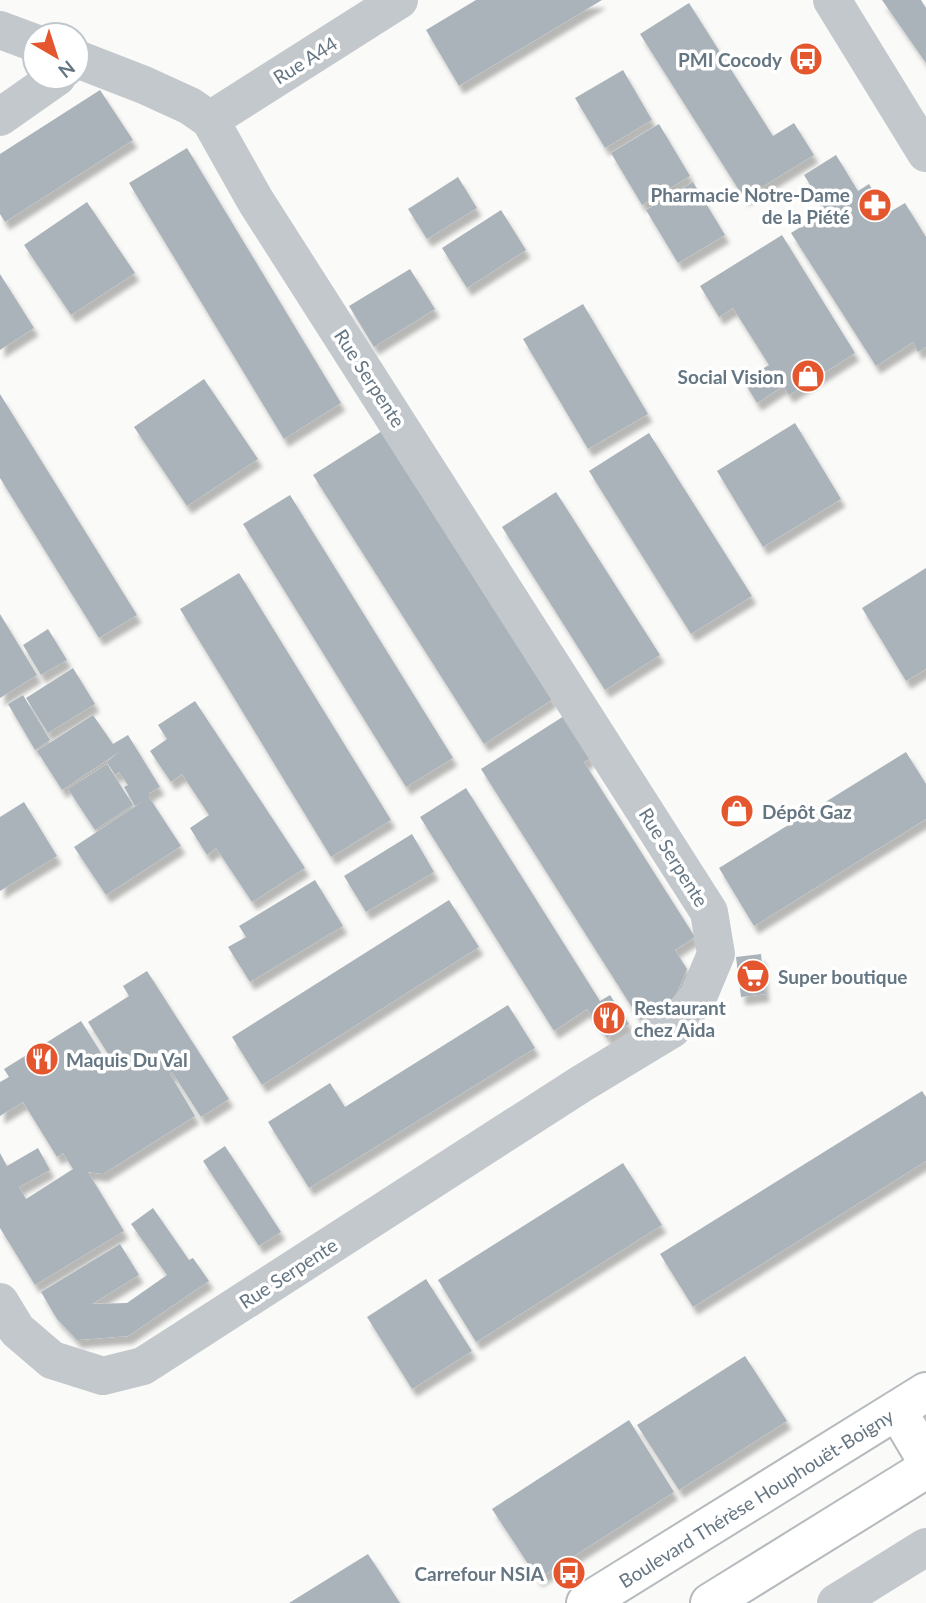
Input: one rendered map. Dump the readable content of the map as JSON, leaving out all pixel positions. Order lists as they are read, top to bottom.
{
  "streets": {
    "main road": ["Boulevard Thérèse Houphouët-Boigny"],
    "street": ["Rue A44", "Rue Serpente"]
  },
  "crossings": [
    ["Rue A44", "Rue Serpente"]
  ],
  "places": {
    "bus stop": ["PMI Cocody", "Carrefour NSIA"],
    "pharmacy": ["Pharmacie Notre-Dame de la Piété"],
    "shop": ["Social Vision", "Dépôt Gaz"],
    "supermarket": ["Super boutique"],
    "restaurant": ["Restaurant chez Aida", "Maquis Du Val"]
  },
  "north": "bottom right"
}
